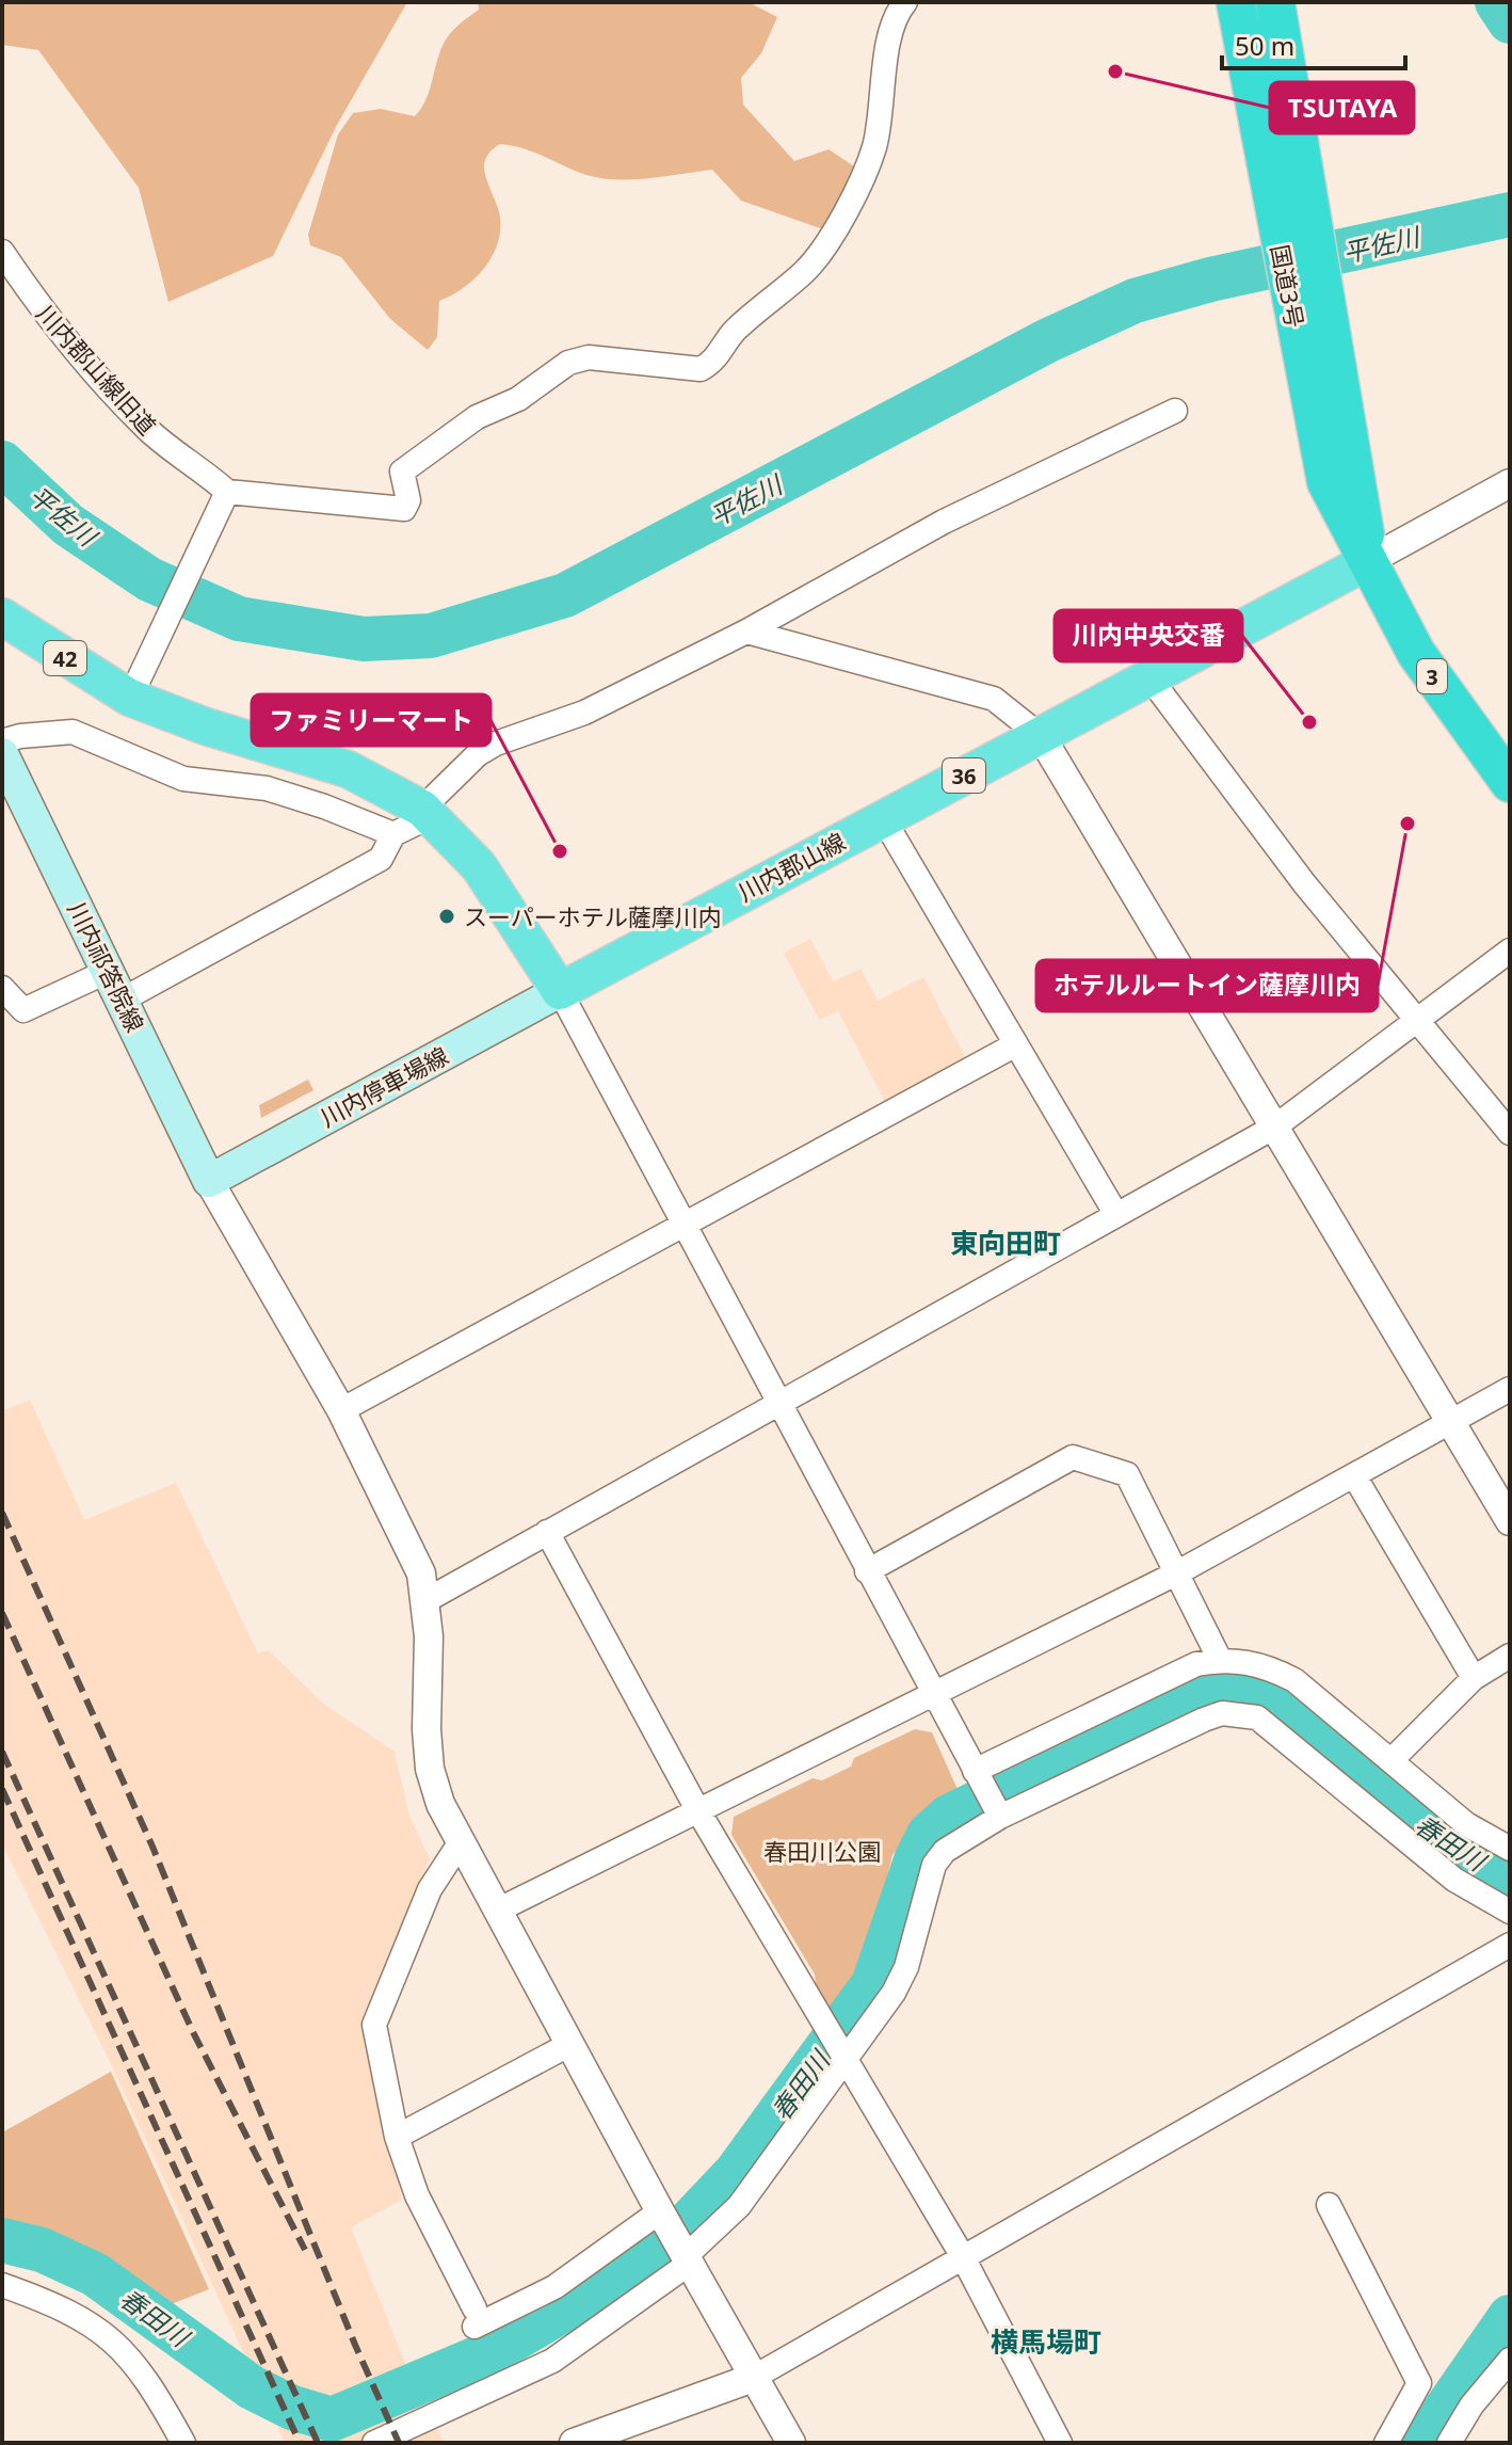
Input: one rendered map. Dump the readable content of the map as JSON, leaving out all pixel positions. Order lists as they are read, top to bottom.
{
  "streets": {
    "highway": ["国道3号", "3"],
    "main road": [
      "42",
      "36",
      "川内郡山線",
      "川内祁答院線",
      "川内停車場線"
    ],
    "street": ["川内郡山線旧道"]
  },
  "crossings": [
    ["国道3号", "川内郡山線"],
    ["川内郡山線", "川内停車場線"],
    ["川内祁答院線", "川内停車場線"]
  ],
  "districts": ["東向田町", "横馬場町"],
  "water": ["平佐川", "春田川"],
  "parks": ["春田川公園"],
  "places": [
    "TSUTAYA",
    "川内中央交番",
    "ホテルルートイン薩摩川内",
    "ファミリーマート",
    "スーパーホテル薩摩川内"
  ],
  "scale_bar": "50 m"
}
